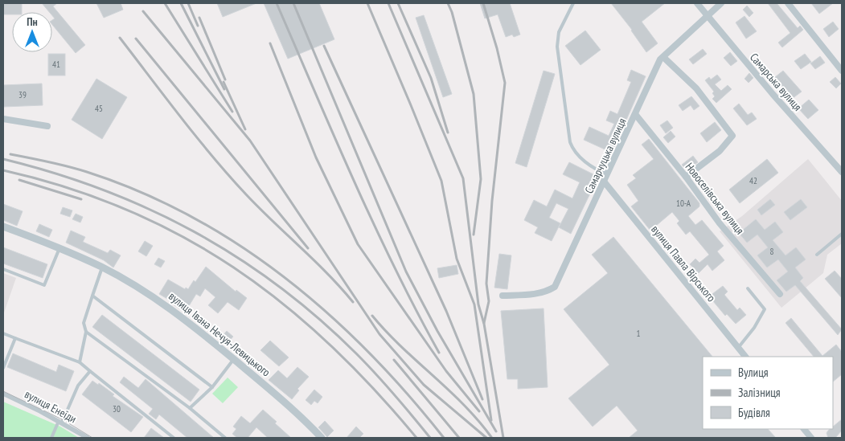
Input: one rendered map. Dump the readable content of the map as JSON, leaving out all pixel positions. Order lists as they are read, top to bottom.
{
  "streets": {
    "street": [
      "Самарська вулиця",
      "Самарчуцька вулиця",
      "Новоселівська вулиця",
      "вулиця Павла Вірського",
      "вулиця Івана Нечуя-Левицького",
      "вулиця Енеїди"
    ]
  },
  "crossings": [
    ["Самарська вулиця", "Самарчуцька вулиця"],
    ["Самарчуцька вулиця", "Новоселівська вулиця"],
    ["Самарчуцька вулиця", "вулиця Павла Вірського"]
  ],
  "house_numbers": [
    "41",
    "39",
    "45",
    "42",
    "10-А",
    "8",
    "1",
    "30"
  ],
  "legend": ["Вулиця", "Залізниця", "Будівля"],
  "north": "top"
}
